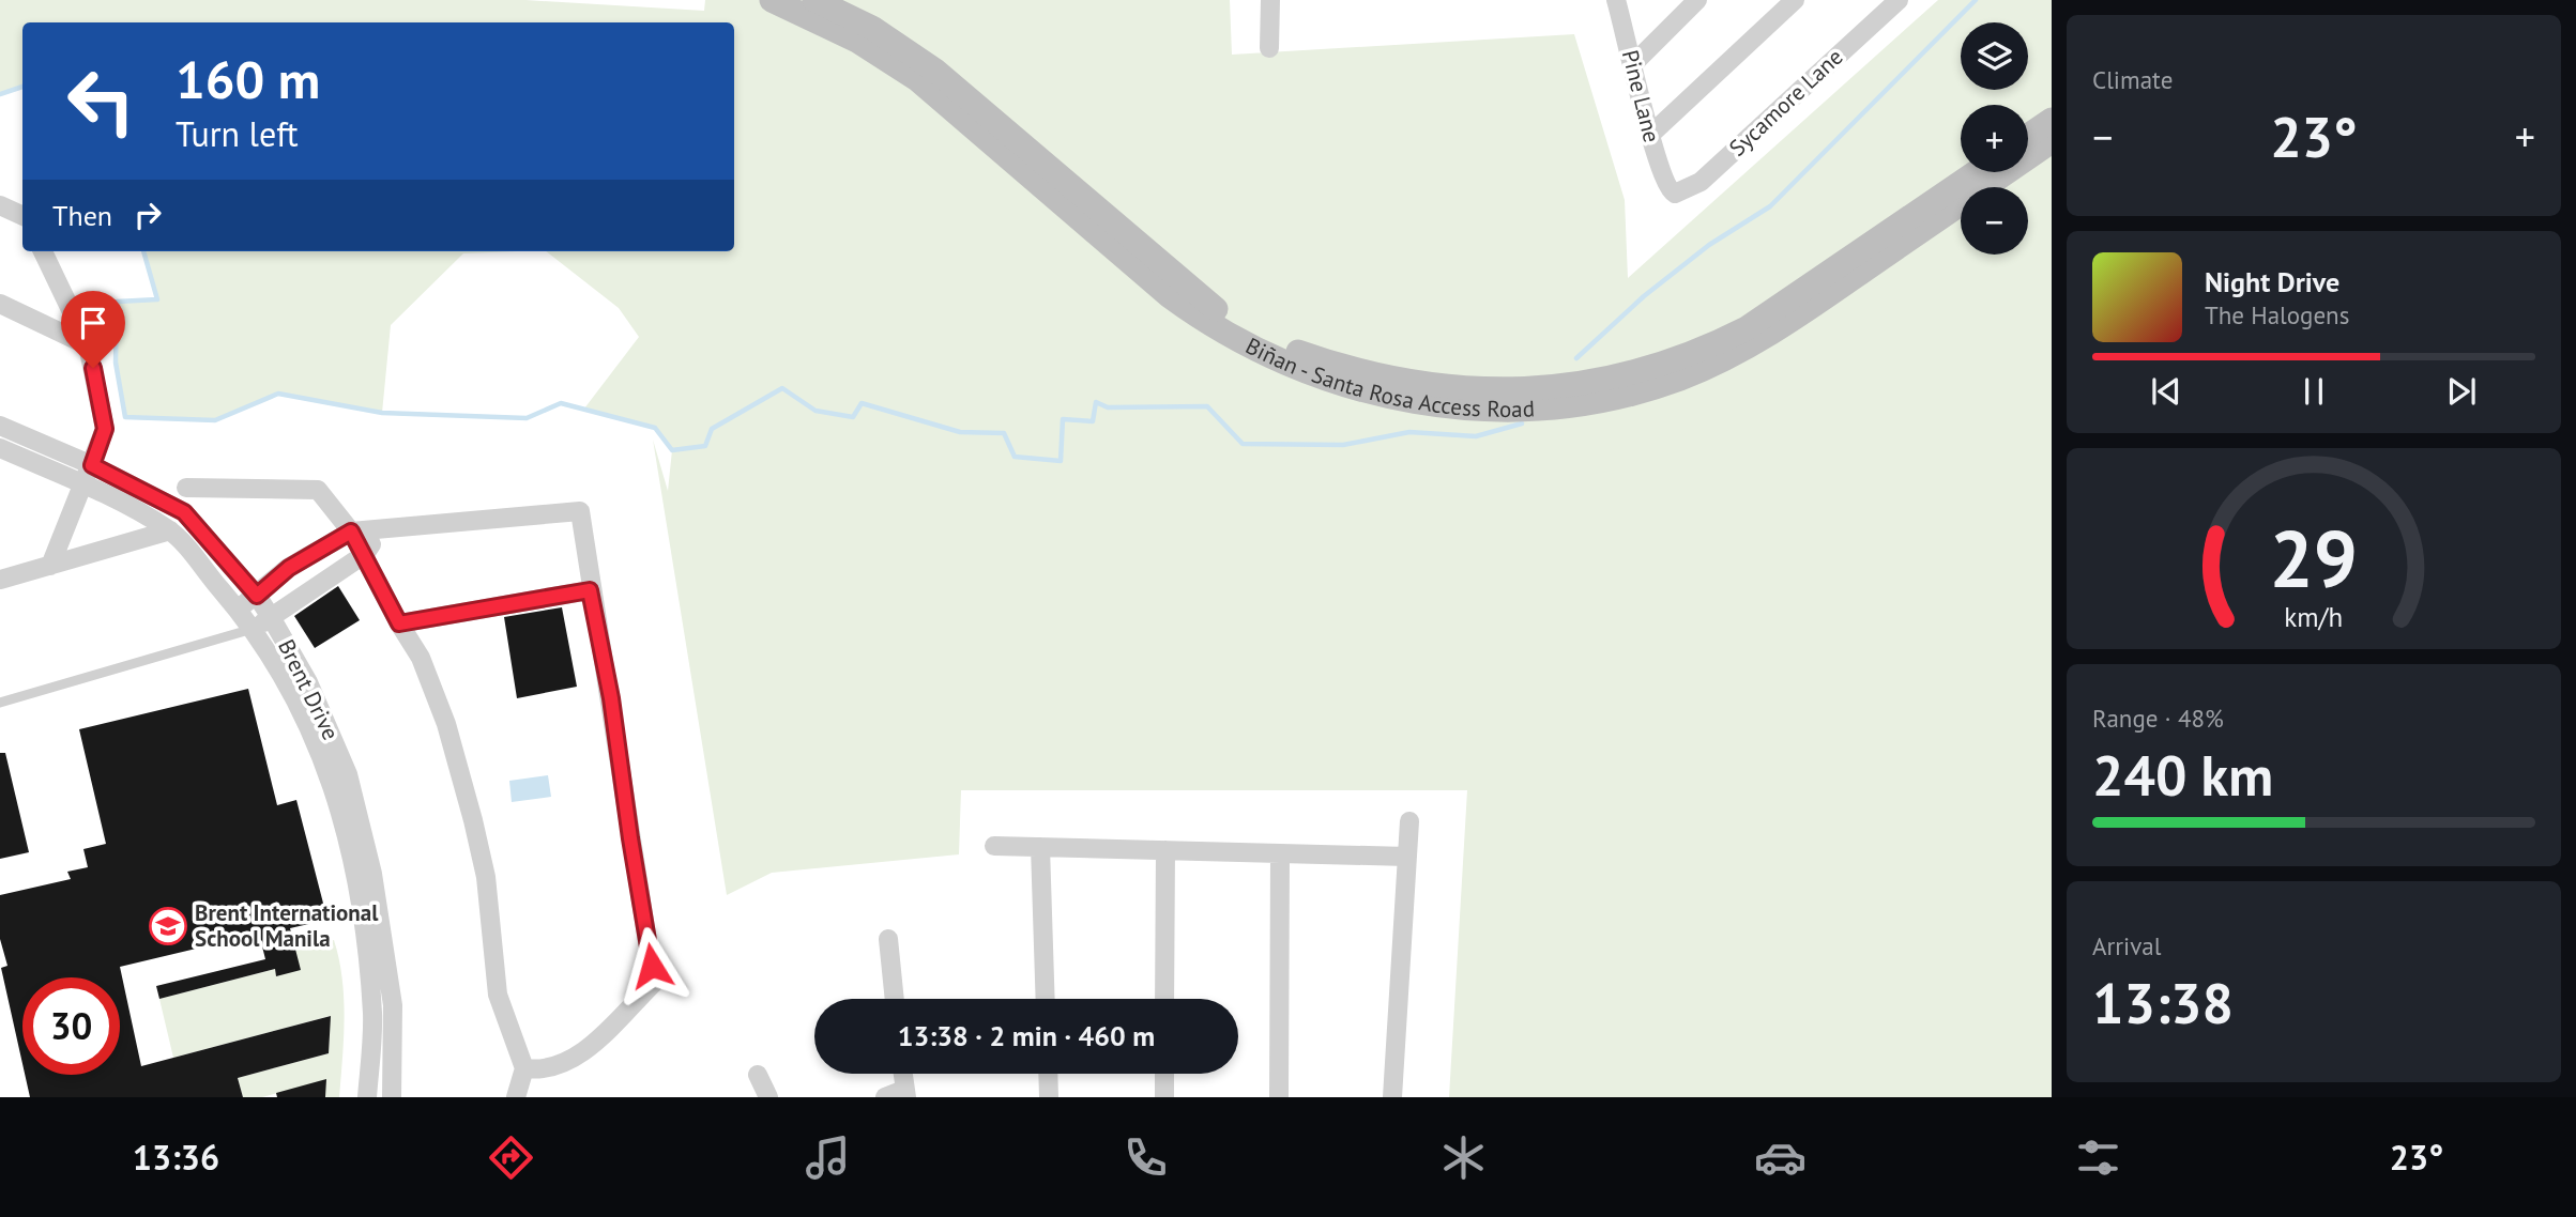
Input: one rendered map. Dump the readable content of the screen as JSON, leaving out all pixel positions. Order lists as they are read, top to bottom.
{
  "streets": {
    "main road": ["Biñan - Santa Rosa Access Road"],
    "street": ["Pine Lane", "Sycamore Lane", "Brent Drive"]
  },
  "crossings": [
    ["Pine Lane", "Sycamore Lane"]
  ],
  "places": {
    "school or university": ["Brent International School Manila"]
  },
  "page": {
    "tile": [
      "Climate",
      ["Range · 48%", "240 km"],
      ["Arrival", "13:38"]
    ],
    "map_buttons": ["+", "−"],
    "turn": ["160 m", "Turn left"],
    "heat": ["−", "23°", "+"],
    "then": "Then",
    "song": ["Night Drive", "The Halogens"],
    "limit": "30",
    "trip": "13:38 · 2 min · 460 m",
    "tabs": ["13:36", "23°"],
    "gauge": ["29", "km/h"]
  }
}
